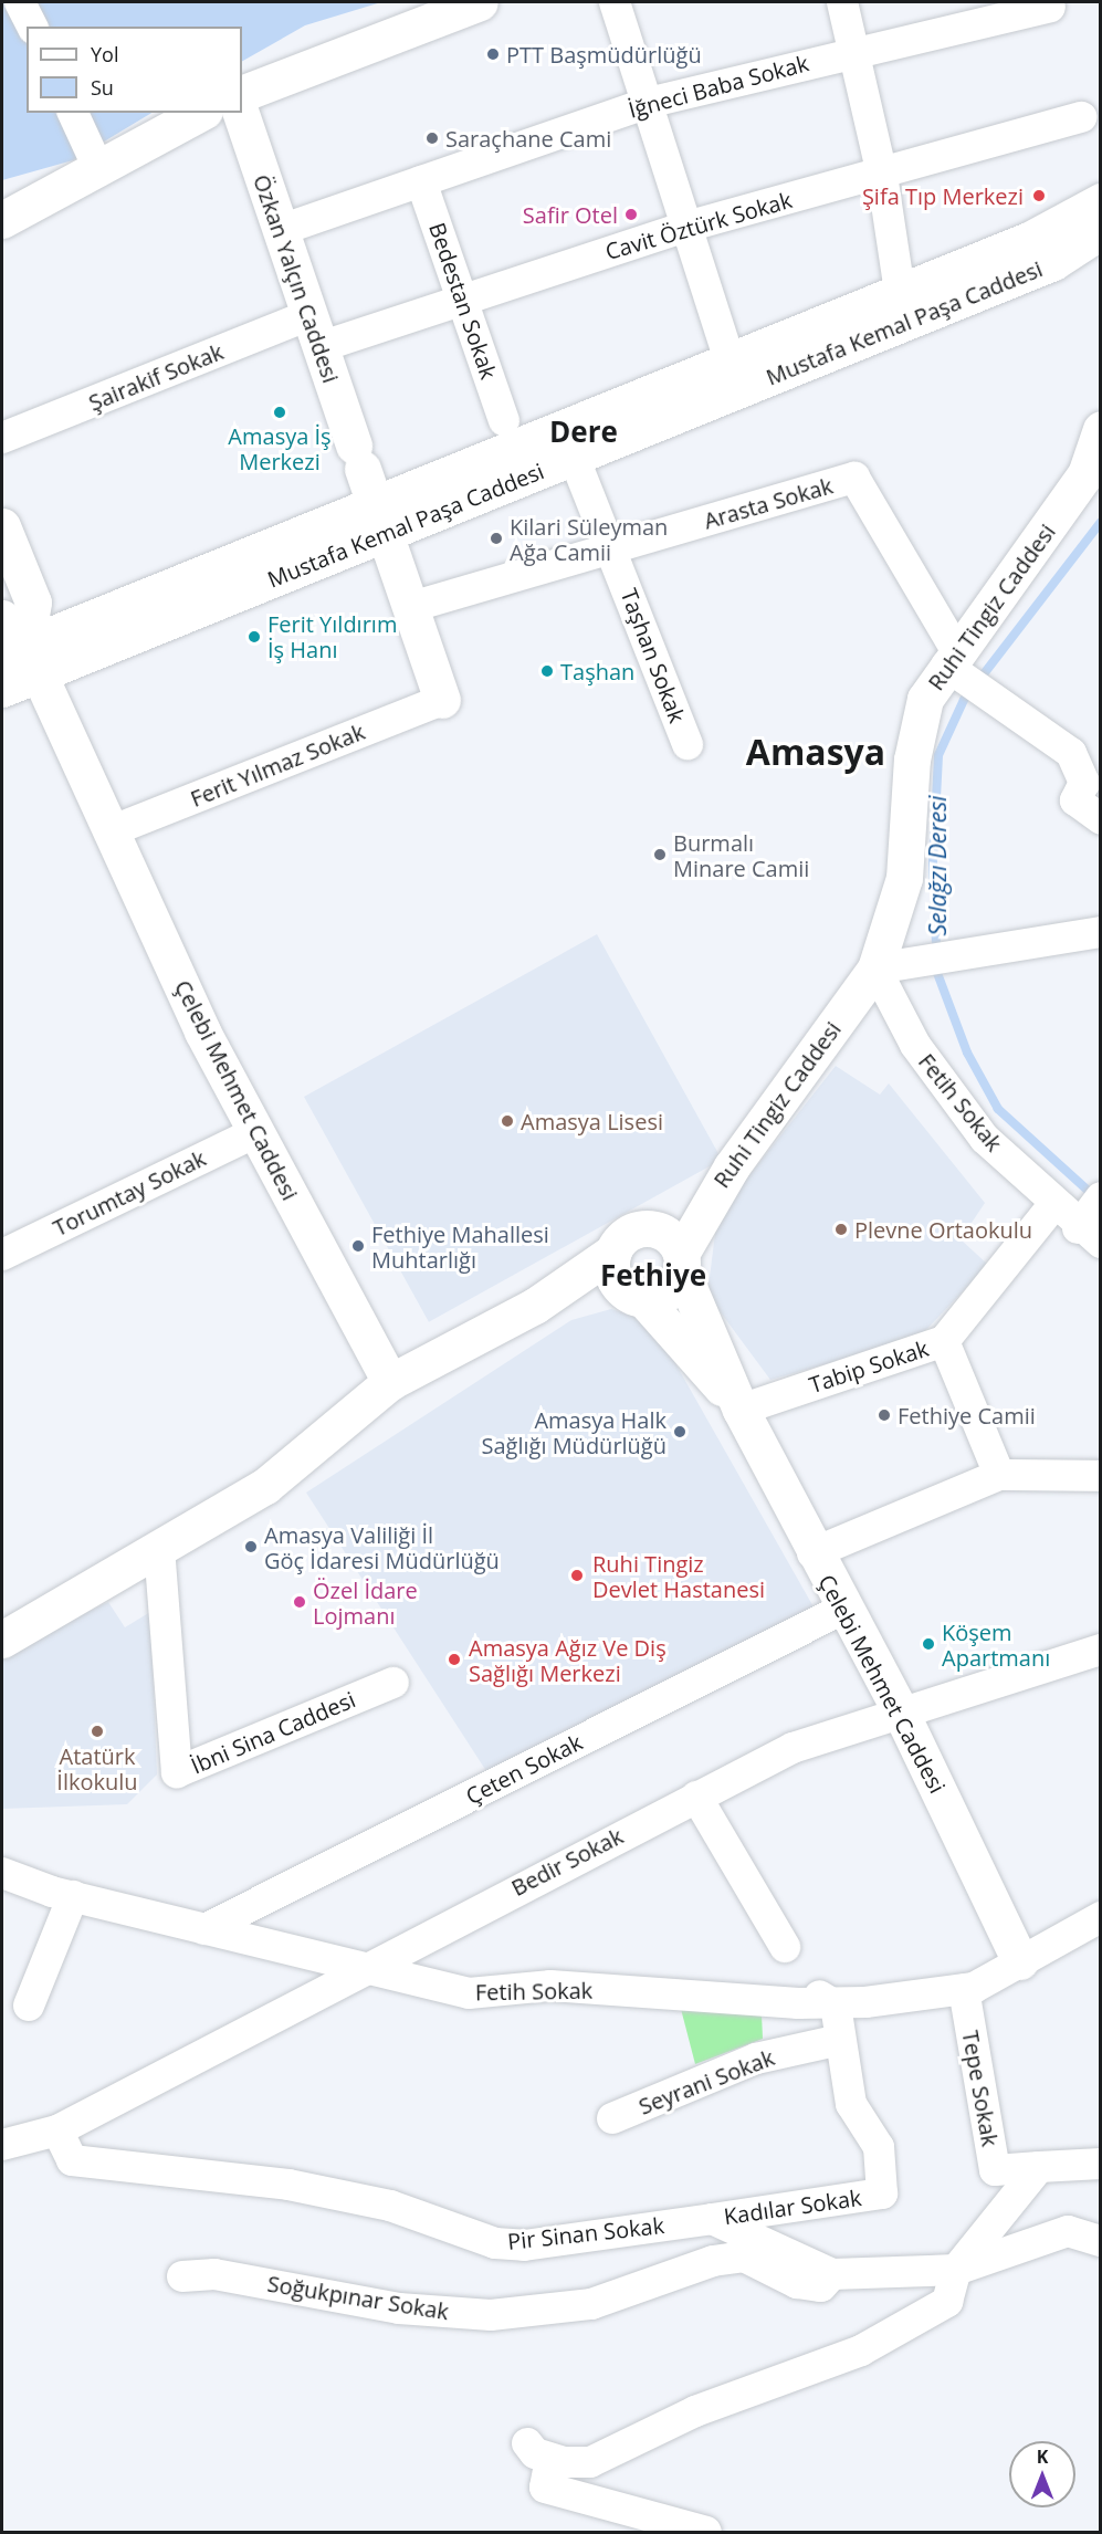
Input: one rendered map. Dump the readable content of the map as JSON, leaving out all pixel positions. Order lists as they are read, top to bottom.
{
  "streets": {
    "street": [
      "İğneci Baba Sokak",
      "Cavit Öztürk Sokak",
      "Özkan Yalçın Caddesi",
      "Bedestan Sokak",
      "Mustafa Kemal Paşa Caddesi",
      "Şairakif Sokak",
      "Arasta Sokak",
      "Ruhi Tingiz Caddesi",
      "Taşhan Sokak",
      "Ferit Yılmaz Sokak",
      "Çelebi Mehmet Caddesi",
      "Fetih Sokak",
      "Torumtay Sokak",
      "Tabip Sokak",
      "İbni Sina Caddesi",
      "Çeten Sokak",
      "Bedir Sokak",
      "Seyrani Sokak",
      "Tepe Sokak",
      "Kadılar Sokak",
      "Pir Sinan Sokak",
      "Soğukpınar Sokak"
    ]
  },
  "crossings": [
    ["İğneci Baba Sokak", "Özkan Yalçın Caddesi"],
    ["İğneci Baba Sokak", "Bedestan Sokak"],
    ["Cavit Öztürk Sokak", "Özkan Yalçın Caddesi"],
    ["Cavit Öztürk Sokak", "Bedestan Sokak"],
    ["Cavit Öztürk Sokak", "Şairakif Sokak"],
    ["Özkan Yalçın Caddesi", "Mustafa Kemal Paşa Caddesi"],
    ["Özkan Yalçın Caddesi", "Şairakif Sokak"],
    ["Özkan Yalçın Caddesi", "Arasta Sokak"],
    ["Özkan Yalçın Caddesi", "Ferit Yılmaz Sokak"],
    ["Mustafa Kemal Paşa Caddesi", "Taşhan Sokak"],
    ["Mustafa Kemal Paşa Caddesi", "Çelebi Mehmet Caddesi"],
    ["Arasta Sokak", "Ruhi Tingiz Caddesi"],
    ["Arasta Sokak", "Taşhan Sokak"],
    ["Ruhi Tingiz Caddesi", "Çelebi Mehmet Caddesi"],
    ["Ruhi Tingiz Caddesi", "Fetih Sokak"],
    ["Ferit Yılmaz Sokak", "Çelebi Mehmet Caddesi"],
    ["Çelebi Mehmet Caddesi", "Fetih Sokak"],
    ["Çelebi Mehmet Caddesi", "Torumtay Sokak"],
    ["Çelebi Mehmet Caddesi", "Tabip Sokak"],
    ["Çelebi Mehmet Caddesi", "Çeten Sokak"],
    ["Çelebi Mehmet Caddesi", "Bedir Sokak"],
    ["Fetih Sokak", "Tabip Sokak"],
    ["Fetih Sokak", "Çeten Sokak"],
    ["Fetih Sokak", "Bedir Sokak"],
    ["Fetih Sokak", "Tepe Sokak"],
    ["Fetih Sokak", "Kadılar Sokak"],
    ["Bedir Sokak", "Pir Sinan Sokak"],
    ["Seyrani Sokak", "Kadılar Sokak"],
    ["Kadılar Sokak", "Pir Sinan Sokak"]
  ],
  "districts": ["Dere", "Amasya", "Fethiye"],
  "water": ["Selağzı Deresi"],
  "places": [
    "PTT Başmüdürlüğü",
    "Saraçhane Cami",
    "Şifa Tıp Merkezi",
    "Safir Otel",
    "Amasya İş Merkezi",
    "Kilari Süleyman Ağa Camii",
    "Ferit Yıldırım İş Hanı",
    "Taşhan",
    "Burmalı Minare Camii",
    "Amasya Lisesi",
    "Plevne Ortaokulu",
    "Fethiye Mahallesi Muhtarlığı",
    "Fethiye Camii",
    "Amasya Halk Sağlığı Müdürlüğü",
    "Amasya Valiliği İl Göç İdaresi Müdürlüğü",
    "Ruhi Tingiz Devlet Hastanesi",
    "Özel İdare Lojmanı",
    "Köşem Apartmanı",
    "Amasya Ağız Ve Diş Sağlığı Merkezi",
    "Atatürk İlkokulu"
  ],
  "legend": ["Yol", "Su"],
  "north": "top"
}
